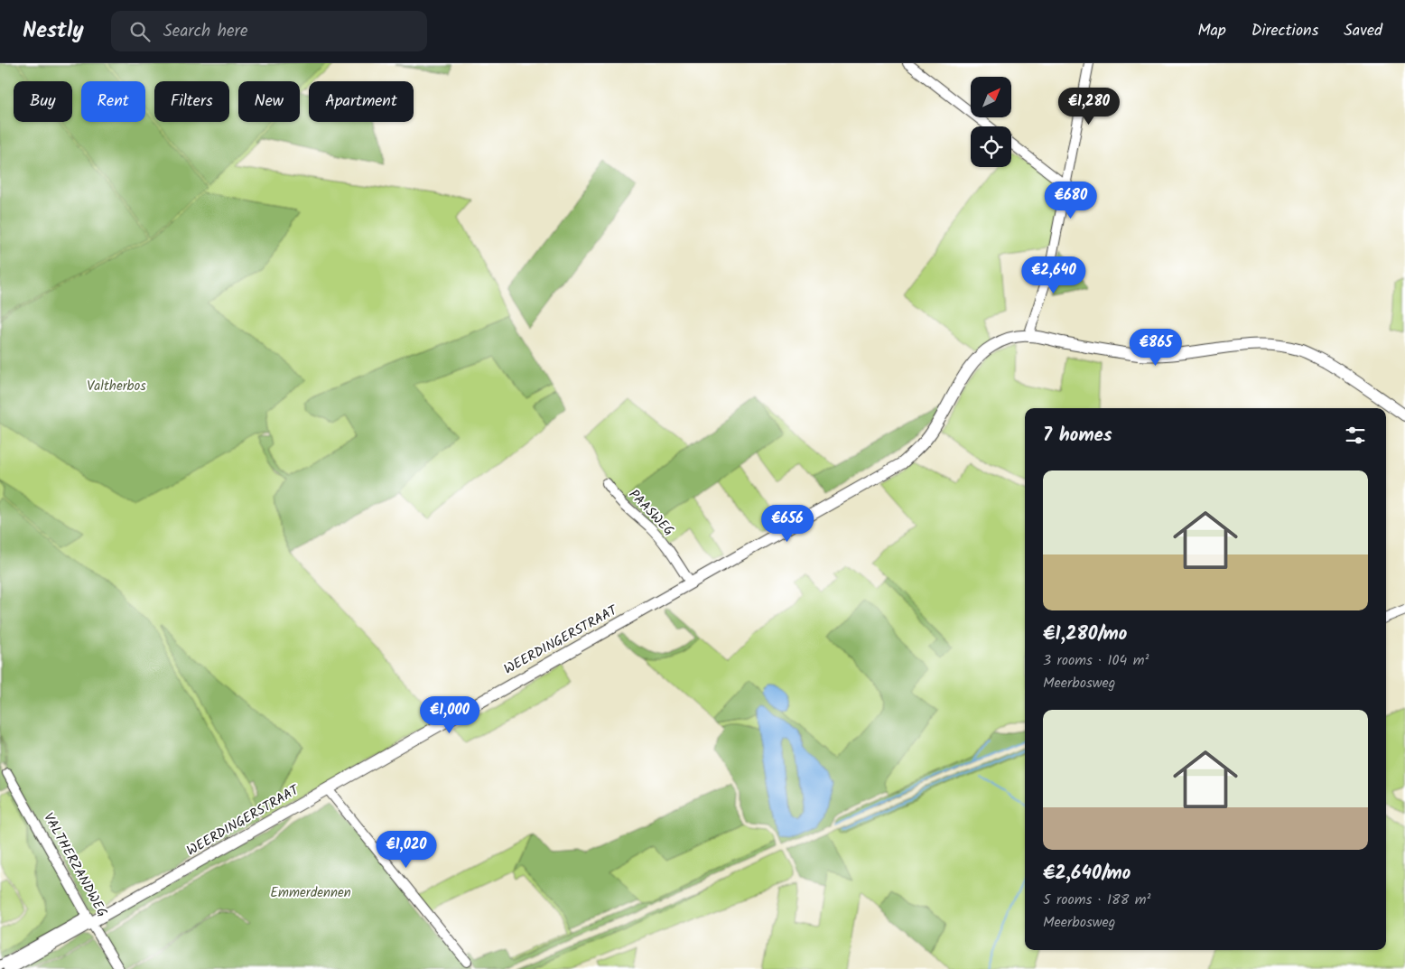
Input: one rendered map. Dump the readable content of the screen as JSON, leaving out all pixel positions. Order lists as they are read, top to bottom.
{
  "streets": {
    "main road": ["WEERDINGERSTRAAT"],
    "street": ["PAASWEG", "VALTHERZANDWEG"]
  },
  "crossings": [
    ["PAASWEG", "WEERDINGERSTRAAT"],
    ["WEERDINGERSTRAAT", "VALTHERZANDWEG"]
  ],
  "parks": ["Valtherbos", "Emmerdennen"],
  "north": "top right",
  "page": {
    "header": "Nestly",
    "search": "Search here",
    "nav": ["Map", "Directions", "Saved"],
    "chip": [
      "Buy",
      "Rent",
      "Filters",
      "New",
      "Apartment"
    ],
    "price": [
      "€1,280",
      "€680",
      "€2,640",
      "€865",
      "€656",
      "€1,000",
      "€1,020"
    ],
    "heading": "7 homes",
    "list": [
      {
        "name": "€1,280/mo",
        "note": "3 rooms · 104 m² · Meerbosweg"
      },
      {
        "name": "€2,640/mo",
        "note": "5 rooms · 188 m² · Meerbosweg"
      }
    ]
  }
}
